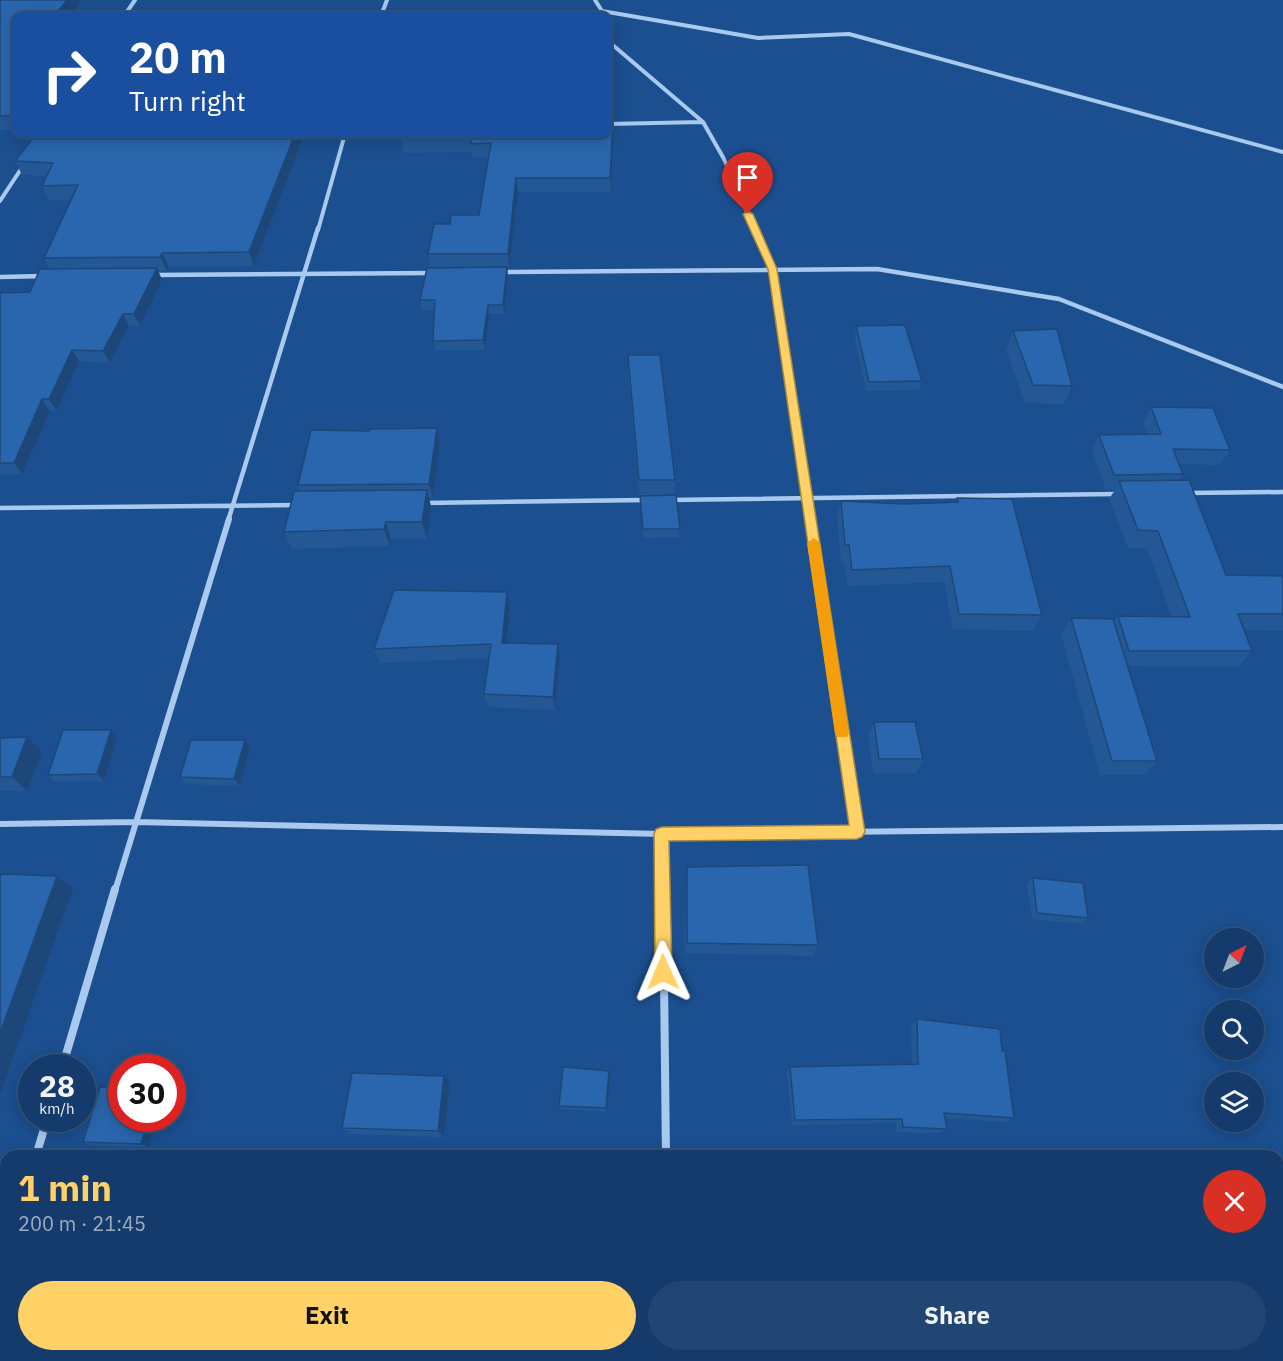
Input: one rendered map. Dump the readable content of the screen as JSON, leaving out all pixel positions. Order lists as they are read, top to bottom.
{
  "north": "top right",
  "page": {
    "turn": ["20 m", "Turn right"],
    "speed": "28 km/h",
    "limit": "30",
    "heading": ["1 min", "200 m · 21:45"],
    "buttons": ["Exit", "Share"]
  }
}
